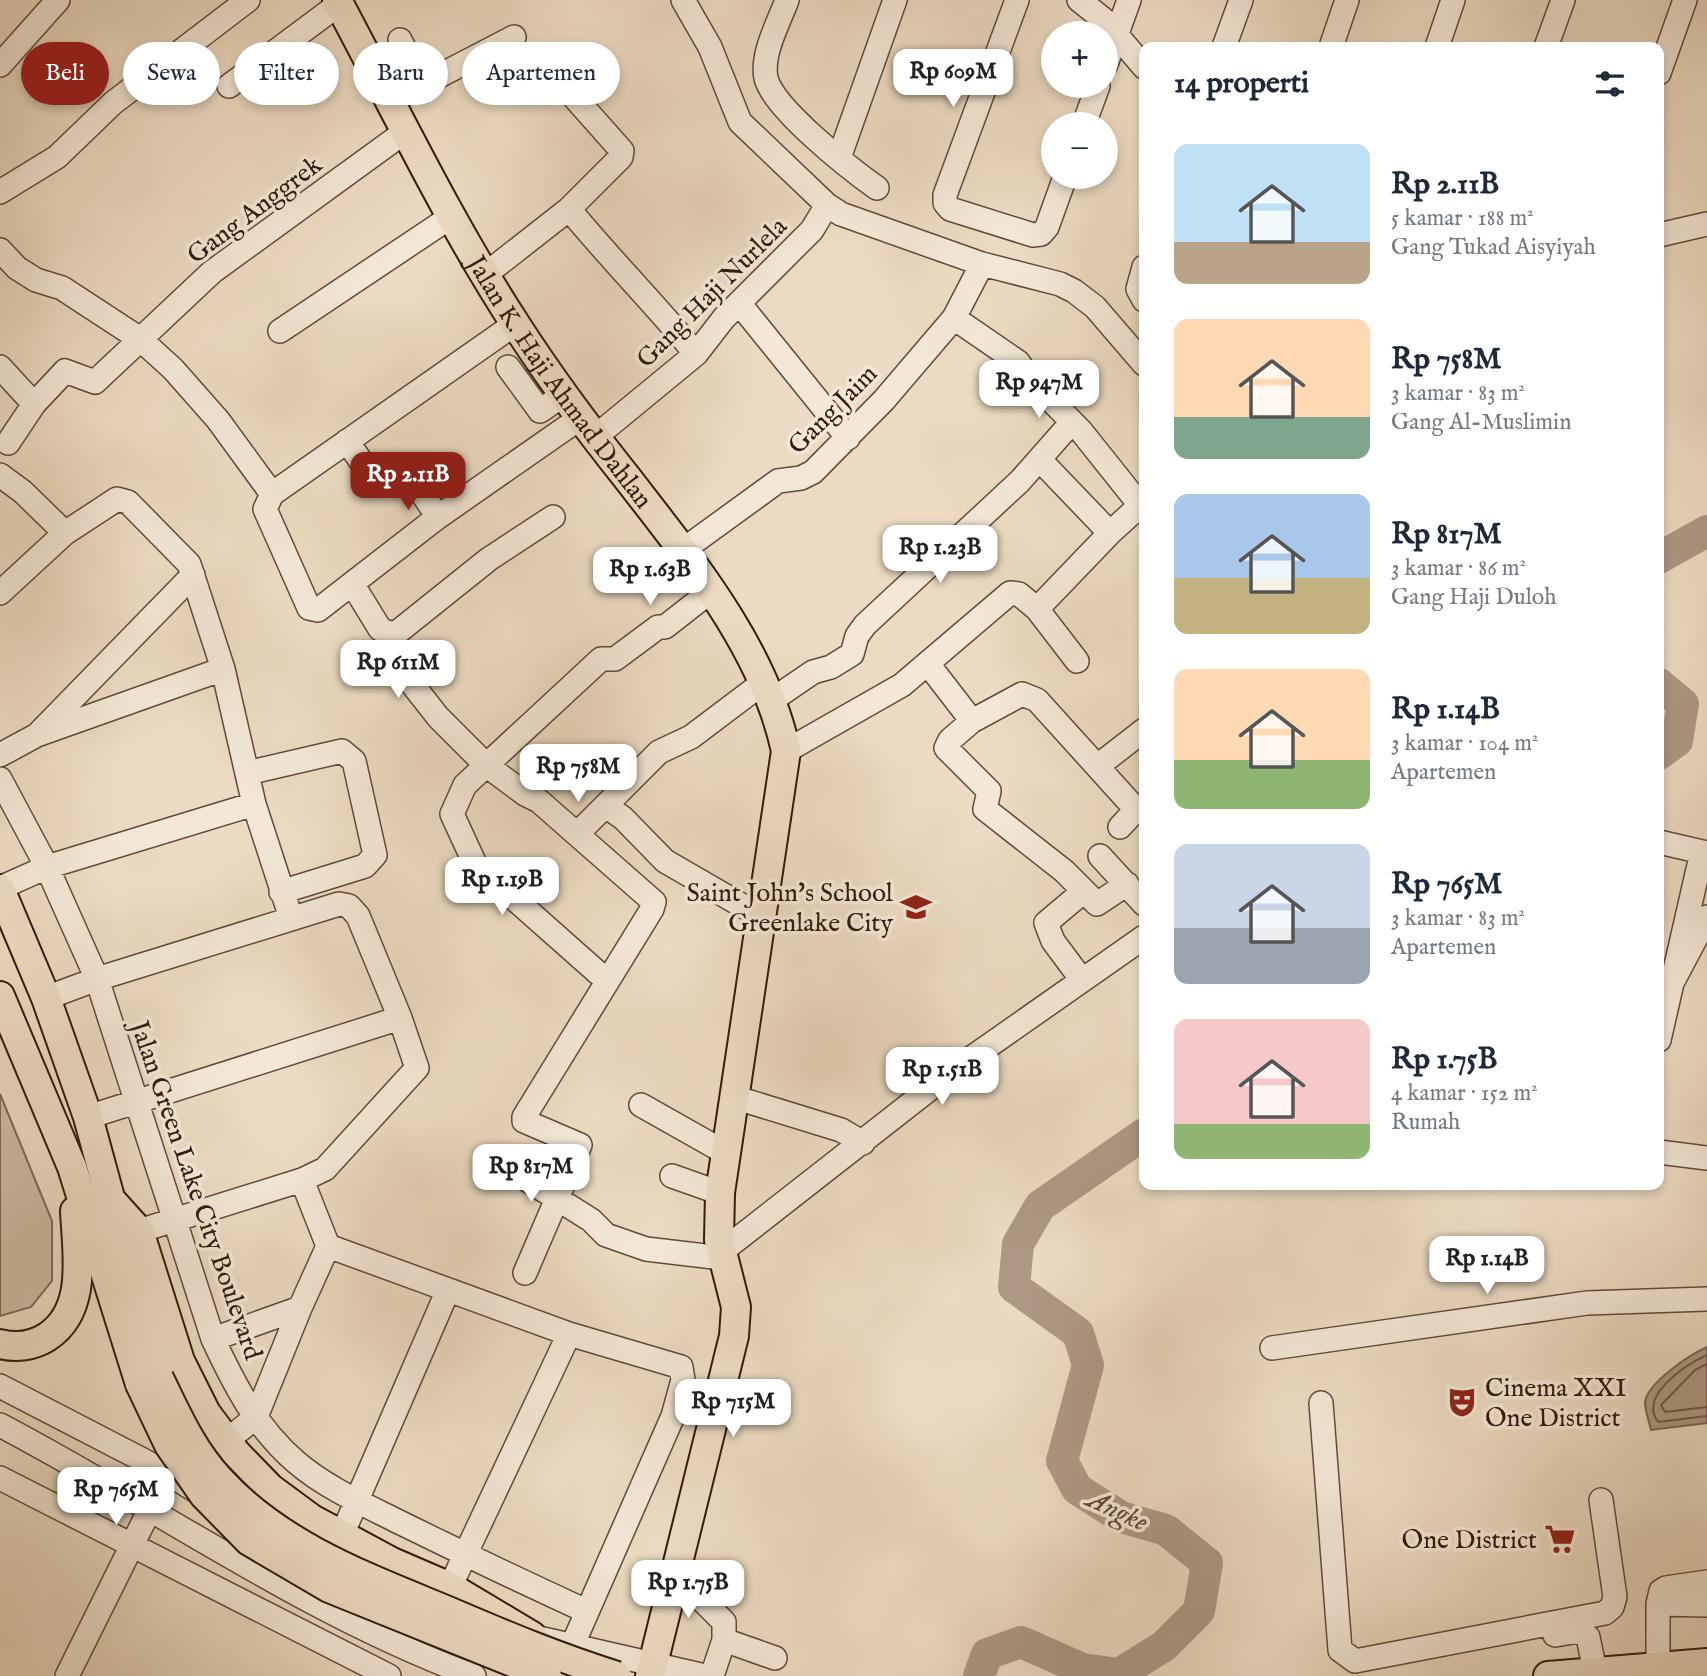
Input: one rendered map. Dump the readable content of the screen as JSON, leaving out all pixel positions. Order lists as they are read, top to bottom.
{
  "streets": {
    "main road": ["Jalan K. Haji Ahmad Dahlan"],
    "street": [
      "Gang Anggrek",
      "Gang Haji Nurlela",
      "Gang Jaim",
      "Jalan Green Lake City Boulevard"
    ]
  },
  "crossings": [
    ["Gang Anggrek", "Jalan K. Haji Ahmad Dahlan"],
    ["Gang Haji Nurlela", "Jalan K. Haji Ahmad Dahlan"],
    ["Jalan K. Haji Ahmad Dahlan", "Gang Jaim"]
  ],
  "water": ["Angke"],
  "places": {
    "school or university": ["Saint John's School Greenlake City"],
    "theatre": ["Cinema XXI One District"],
    "supermarket": ["One District"]
  },
  "page": {
    "map_buttons": ["+", "−"],
    "chip": [
      "Beli",
      "Sewa",
      "Filter",
      "Baru",
      "Apartemen"
    ],
    "heading": "14 properti",
    "price": [
      "Rp 609M",
      "Rp 947M",
      "Rp 2.11B",
      "Rp 1.23B",
      "Rp 1.63B",
      "Rp 611M",
      "Rp 758M",
      "Rp 1.19B",
      "Rp 1.51B",
      "Rp 817M",
      "Rp 1.14B",
      "Rp 715M",
      "Rp 765M",
      "Rp 1.75B"
    ],
    "list": [
      {
        "name": "Rp 2.11B",
        "note": "5 kamar · 188 m² · Gang Tukad Aisyiyah"
      },
      {
        "name": "Rp 758M",
        "note": "3 kamar · 83 m² · Gang Al-Muslimin"
      },
      {
        "name": "Rp 817M",
        "note": "3 kamar · 86 m² · Gang Haji Duloh"
      },
      {
        "name": "Rp 1.14B",
        "note": "3 kamar · 104 m² · Apartemen"
      },
      {
        "name": "Rp 765M",
        "note": "3 kamar · 83 m² · Apartemen"
      },
      {
        "name": "Rp 1.75B",
        "note": "4 kamar · 152 m² · Rumah"
      }
    ]
  }
}
